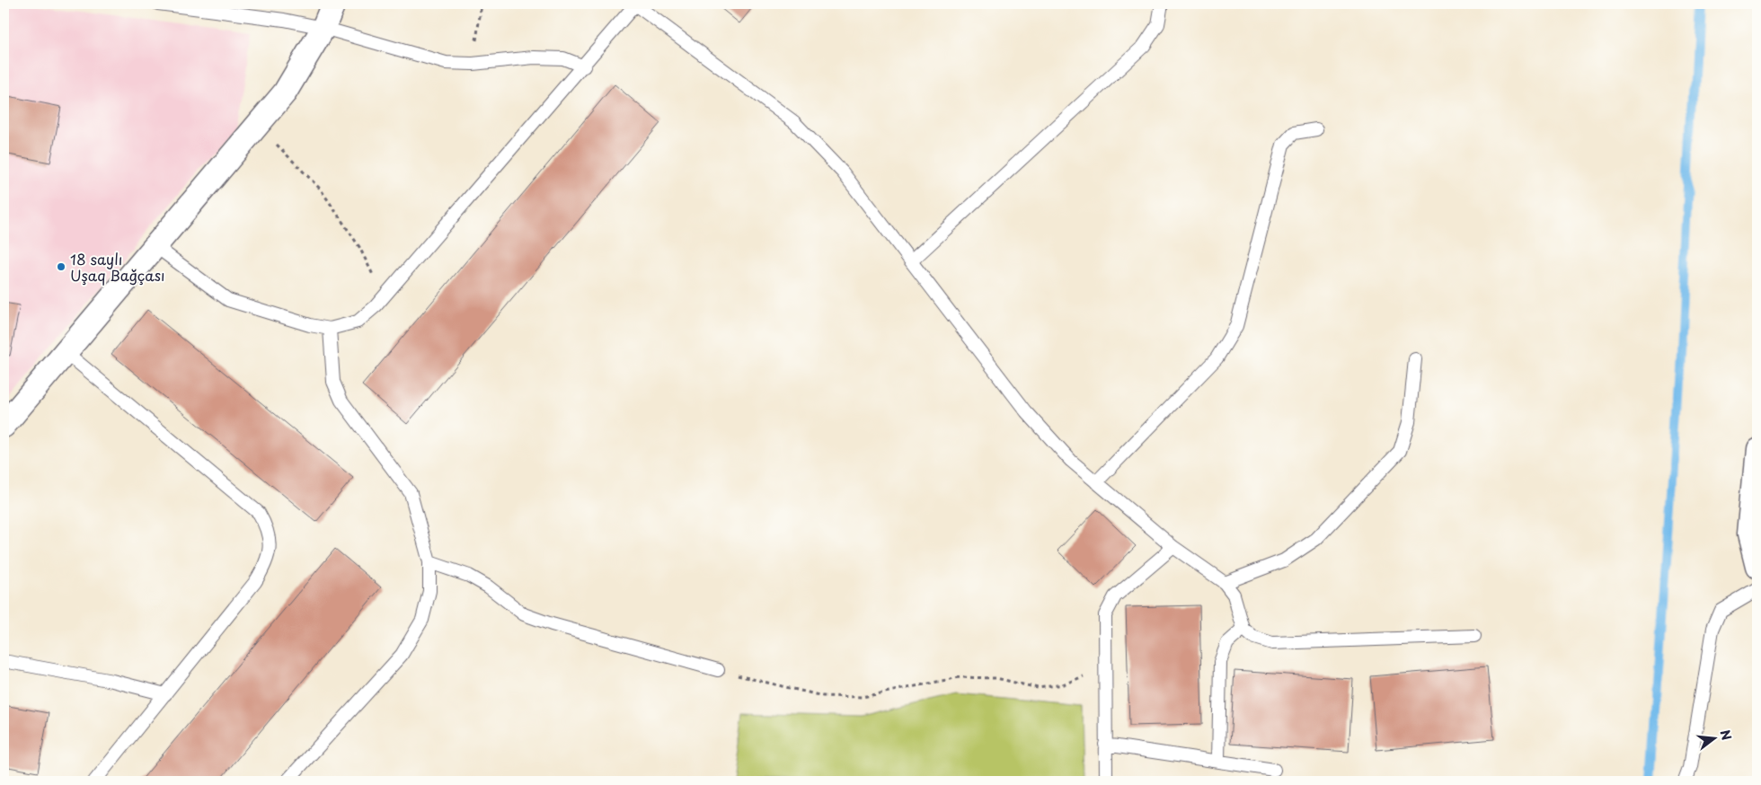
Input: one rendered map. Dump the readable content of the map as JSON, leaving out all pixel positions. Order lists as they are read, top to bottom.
{
  "places": ["18 saylı Uşaq Bağçası"],
  "north": "right"
}
